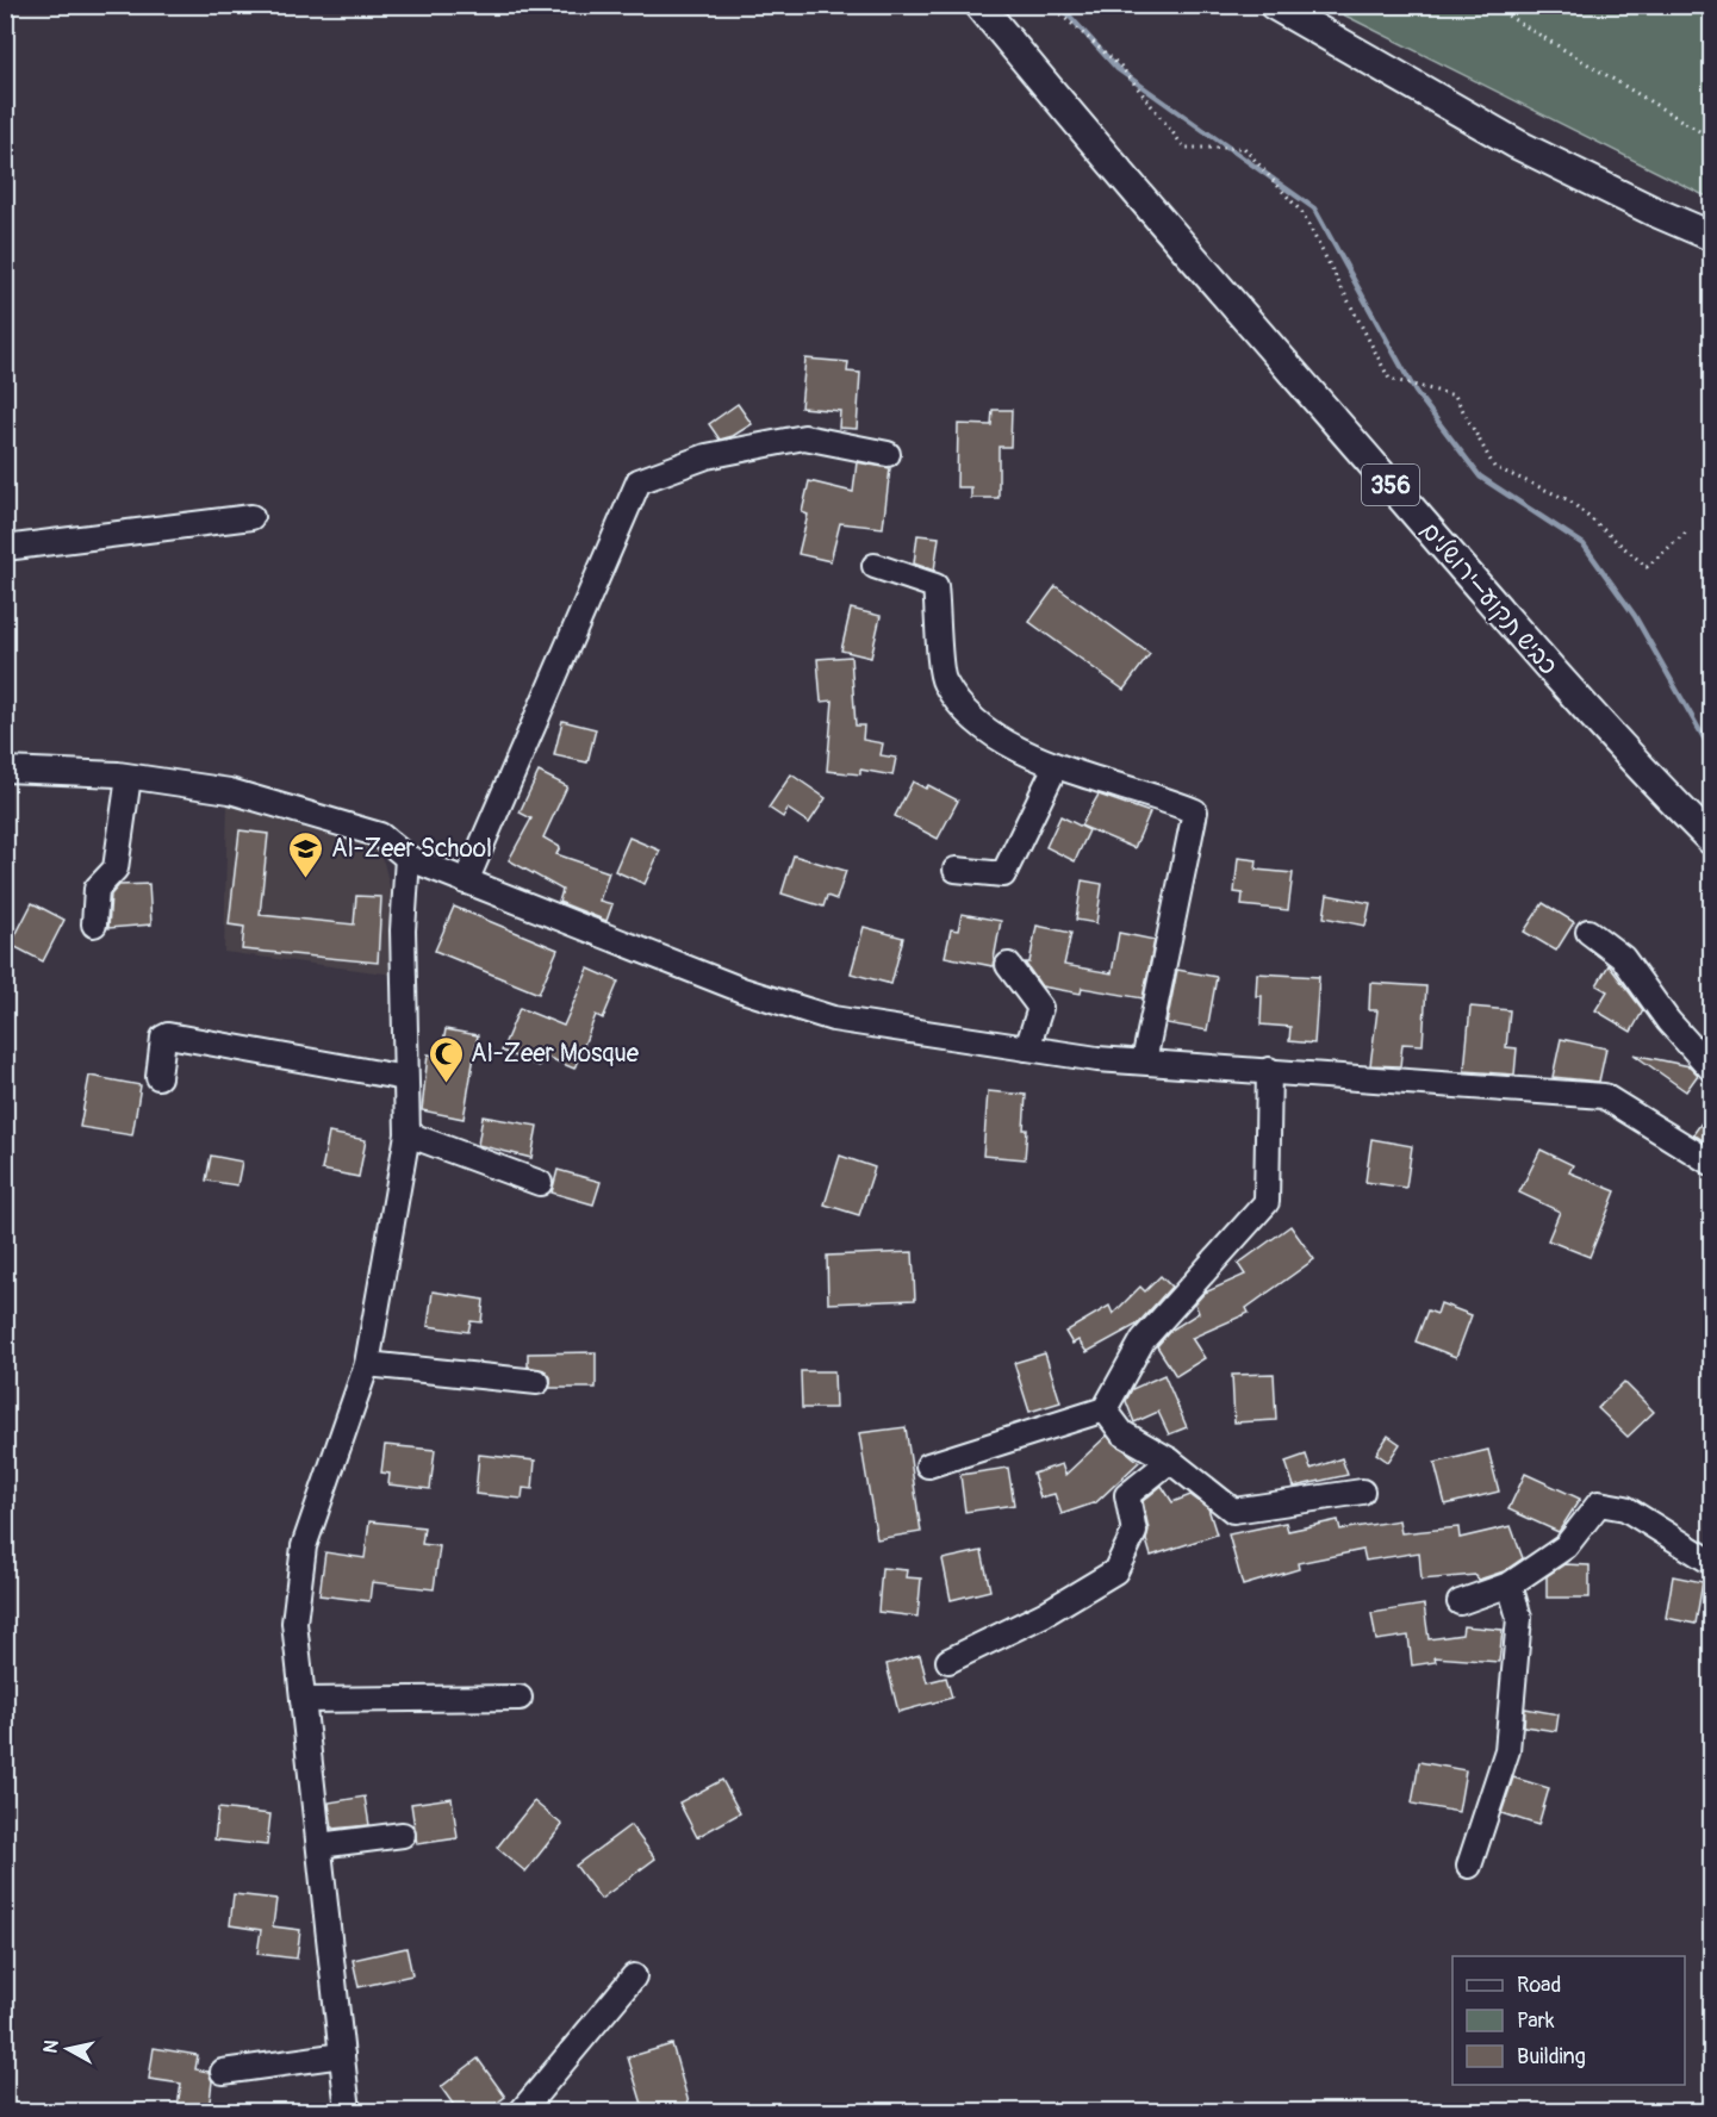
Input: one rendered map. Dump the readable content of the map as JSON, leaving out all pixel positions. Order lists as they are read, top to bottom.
{
  "streets": {
    "main road": ["356", "כביש תקוע–ירושלים"]
  },
  "places": {
    "school or university": ["Al-Zeer School"],
    "mosque": ["Al-Zeer Mosque"]
  },
  "legend": ["Road", "Park", "Building"],
  "north": "left"
}
